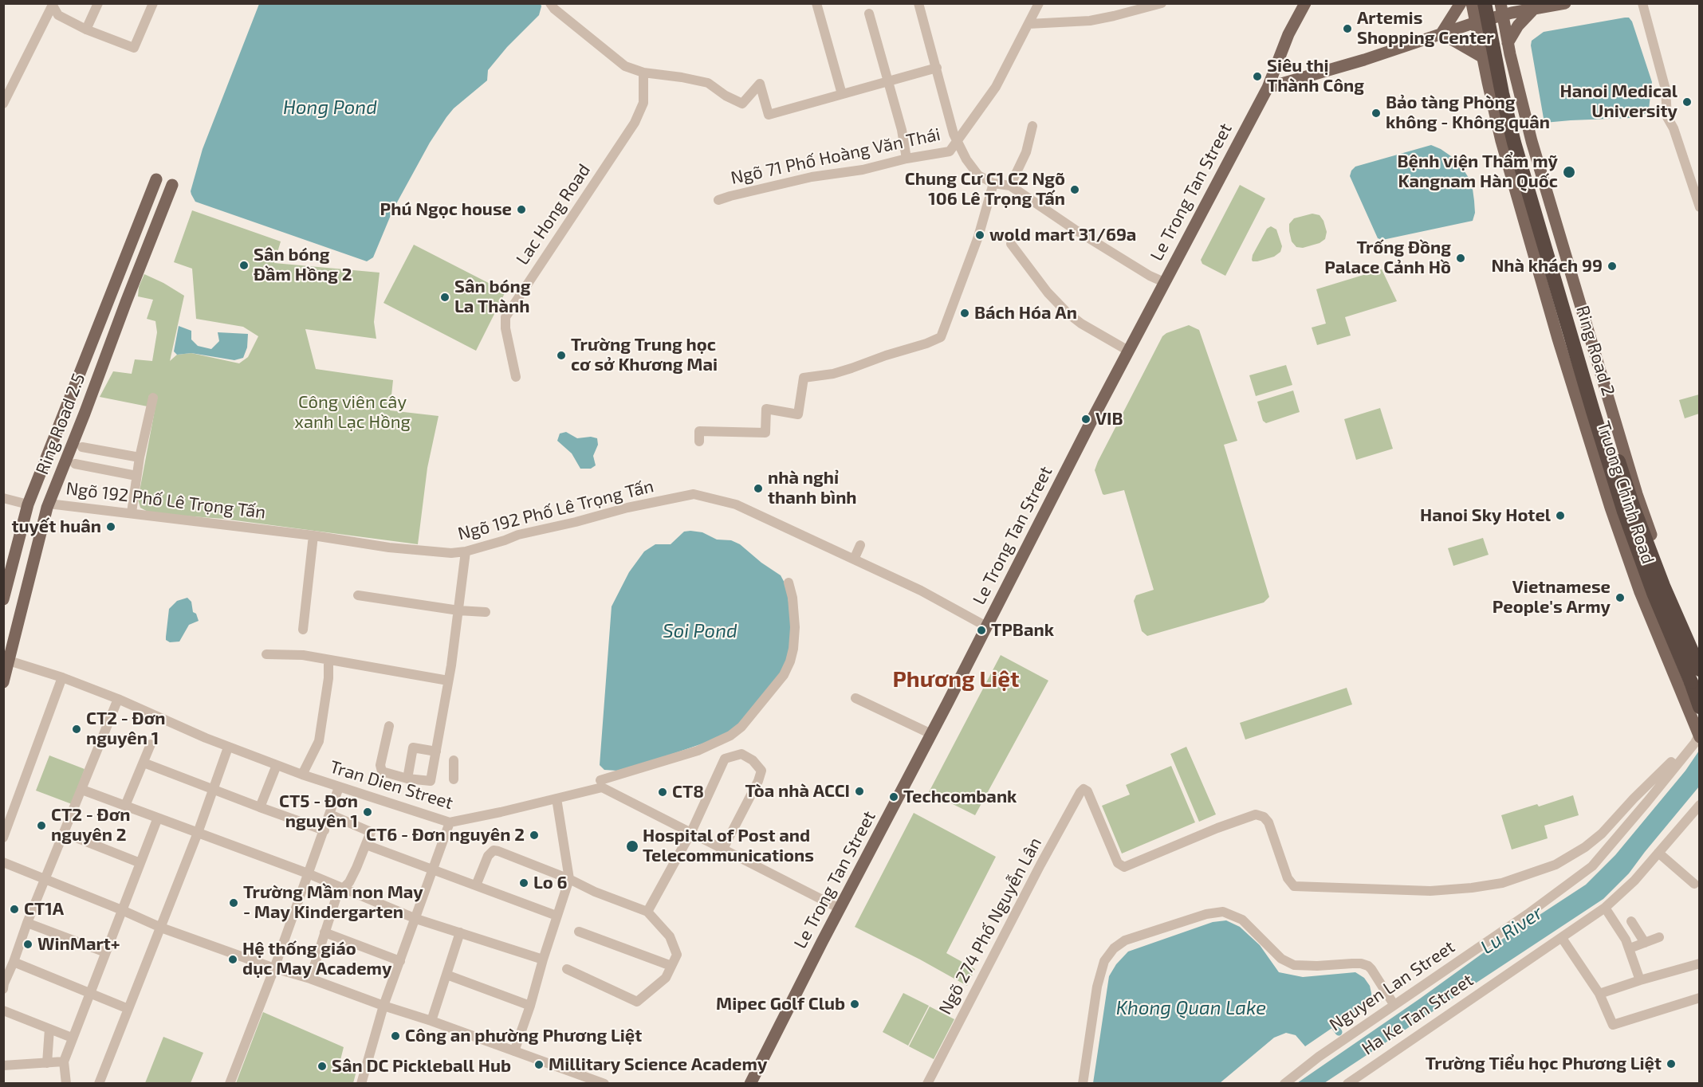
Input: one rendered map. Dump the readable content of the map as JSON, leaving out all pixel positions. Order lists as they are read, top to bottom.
{
  "streets": {
    "highway": ["Ring Road 2"],
    "main road": ["Le Trong Tan Street", "Ring Road 2.5", "Truong Chinh Road"],
    "street": [
      "Ngõ 71 Phố Hoàng Văn Thái",
      "Lac Hong Road",
      "Ngõ 192 Phố Lê Trọng Tấn",
      "Tran Dien Street",
      "Ngõ 274 Phố Nguyễn Lân",
      "Nguyen Lan Street",
      "Ha Ke Tan Street"
    ]
  },
  "crossings": [
    ["Le Trong Tan Street", "Ngõ 192 Phố Lê Trọng Tấn"],
    ["Le Trong Tan Street", "Tran Dien Street"],
    ["Ring Road 2.5", "Ngõ 192 Phố Lê Trọng Tấn"],
    ["Ring Road 2.5", "Tran Dien Street"],
    ["Truong Chinh Road", "Nguyen Lan Street"],
    ["Ngõ 274 Phố Nguyễn Lân", "Nguyen Lan Street"]
  ],
  "districts": ["Phương Liệt"],
  "water": [
    "Hong Pond",
    "Soi Pond",
    "Lu River",
    "Khong Quan Lake"
  ],
  "parks": ["Công viên cây xanh Lạc Hồng"],
  "places": [
    "Artemis Shopping Center",
    "Siêu thị Thành Công",
    "Hanoi Medical University",
    "Bảo tàng Phòng không - Không quân",
    "Bệnh viện Thẩm mỹ Kangnam Hàn Quốc",
    "Chung Cư C1 C2 Ngõ 106 Lê Trọng Tấn",
    "Phú Ngọc house",
    "wold mart 31/69a",
    "Trống Đồng Palace Cảnh Hồ",
    "Sân bóng Đầm Hồng 2",
    "Nhà khách 99",
    "Sân bóng La Thành",
    "Bách Hóa An",
    "Trường Trung học cơ sở Khương Mai",
    "VIB",
    "nhà nghỉ thanh bình",
    "Hanoi Sky Hotel",
    "tuyết huân",
    "Vietnamese People's Army",
    "TPBank",
    "CT2 - Đơn nguyên 1",
    "Tòa nhà ACCI",
    "CT8",
    "Techcombank",
    "CT5 - Đơn nguyên 1",
    "CT2 - Đơn nguyên 2",
    "CT6 - Đơn nguyên 2",
    "Hospital of Post and Telecommunications",
    "Lo 6",
    "Trường Mầm non May - May Kindergarten",
    "CT1A",
    "WinMart+",
    "Hệ thống giáo dục May Academy",
    "Mipec Golf Club",
    "Công an phường Phương Liệt",
    "Trường Tiểu học Phương Liệt",
    "Millitary Science Academy",
    "Sân DC Pickleball Hub"
  ]
}
